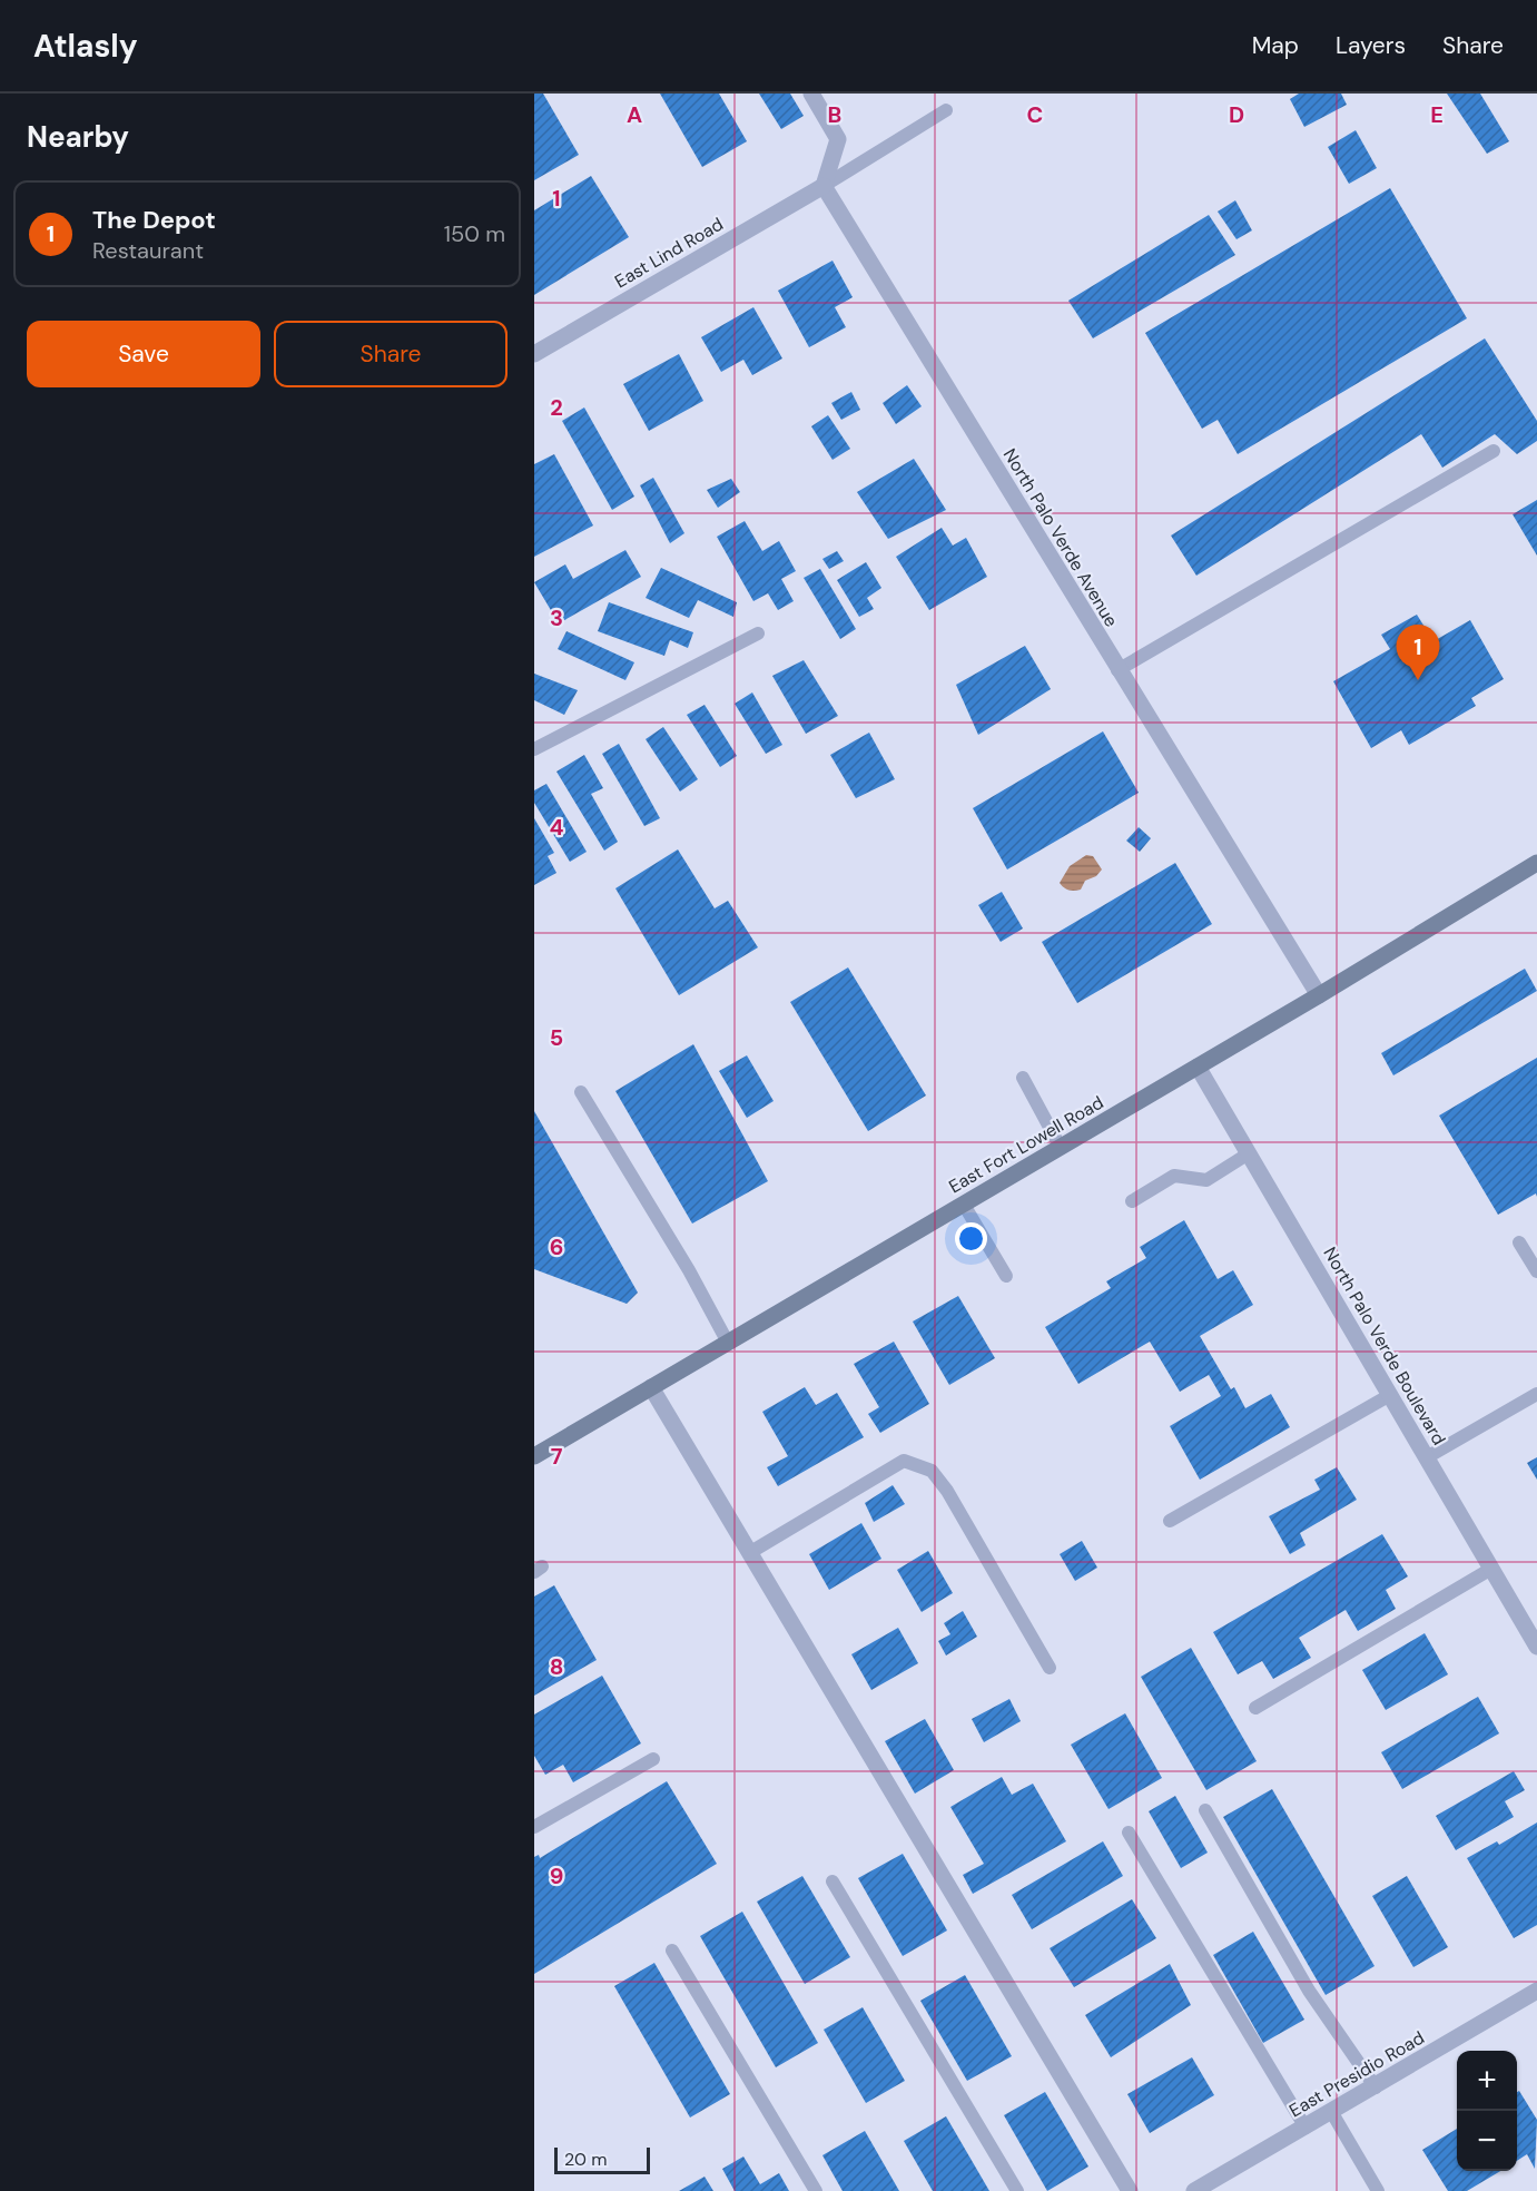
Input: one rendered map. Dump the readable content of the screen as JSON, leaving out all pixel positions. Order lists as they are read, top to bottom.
{
  "streets": {
    "main road": ["East Fort Lowell Road"],
    "street": [
      "East Lind Road",
      "North Palo Verde Avenue",
      "North Palo Verde Boulevard",
      "East Presidio Road"
    ]
  },
  "crossings": [
    ["East Lind Road", "North Palo Verde Avenue"],
    ["North Palo Verde Avenue", "East Fort Lowell Road"],
    ["East Fort Lowell Road", "North Palo Verde Boulevard"]
  ],
  "scale_bar": "20 m",
  "page": {
    "header": "Atlasly",
    "nav": ["Map", "Layers", "Share"],
    "heading": "Nearby",
    "list": [
      {
        "mark": "1",
        "name": "The Depot",
        "note": "Restaurant",
        "value": "150 m"
      }
    ],
    "buttons": ["Save", "Share"],
    "pins": "1",
    "map_buttons": ["+", "−"],
    "scale": "20 m"
  },
  "grid": {
    "columns": [
      "A",
      "B",
      "C",
      "D",
      "E"
    ],
    "rows": [
      "1",
      "2",
      "3",
      "4",
      "5",
      "6",
      "7",
      "8",
      "9"
    ]
  }
}
